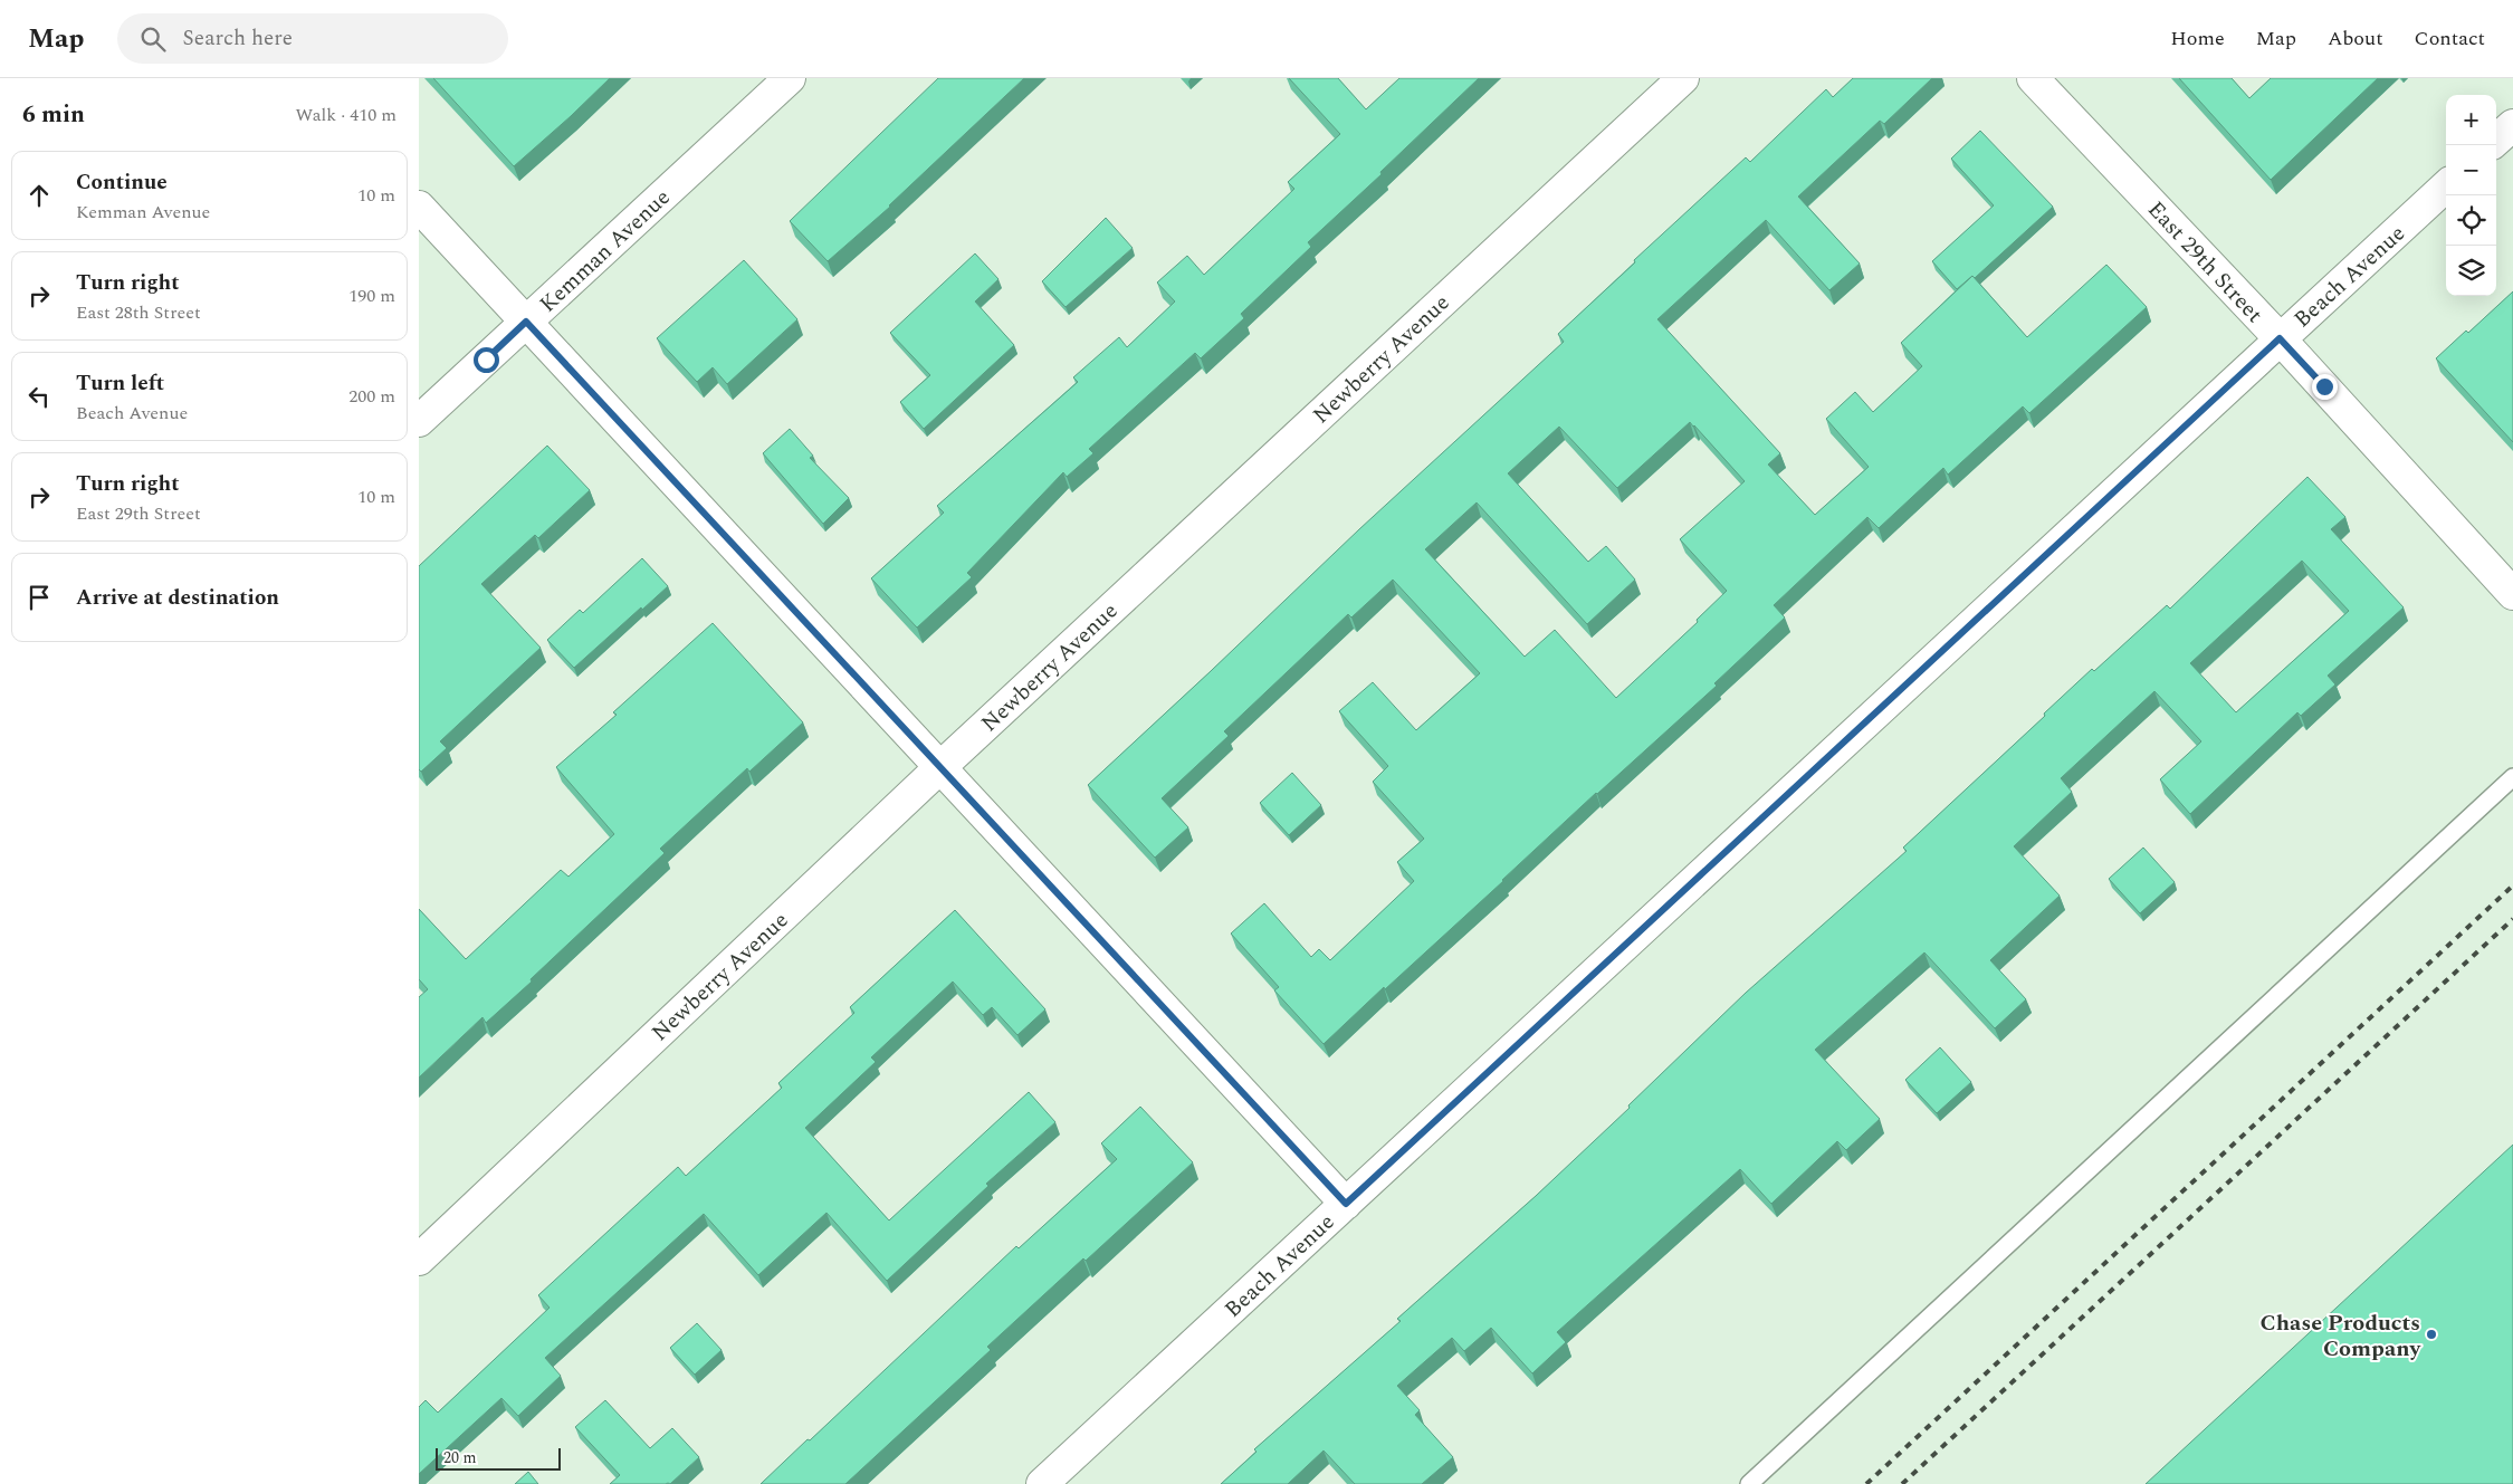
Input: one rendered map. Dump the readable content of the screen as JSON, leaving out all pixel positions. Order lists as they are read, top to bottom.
{
  "streets": {
    "street": [
      "Kemman Avenue",
      "East 29th Street",
      "Beach Avenue",
      "Newberry Avenue"
    ]
  },
  "crossings": [
    ["East 29th Street", "Beach Avenue"]
  ],
  "places": ["Chase Products Company"],
  "scale_bar": "20 m",
  "page": {
    "header": "Map",
    "search": "Search here",
    "nav": [
      "Home",
      "Map",
      "About",
      "Contact"
    ],
    "heading": ["6 min", "Walk · 410 m"],
    "map_buttons": ["+", "−"],
    "list": [
      ["Continue", "Kemman Avenue", "10 m"],
      ["Turn right", "East 28th Street", "190 m"],
      ["Turn left", "Beach Avenue", "200 m"],
      ["Turn right", "East 29th Street", "10 m"],
      "Arrive at destination"
    ],
    "scale": "20 m"
  }
}
